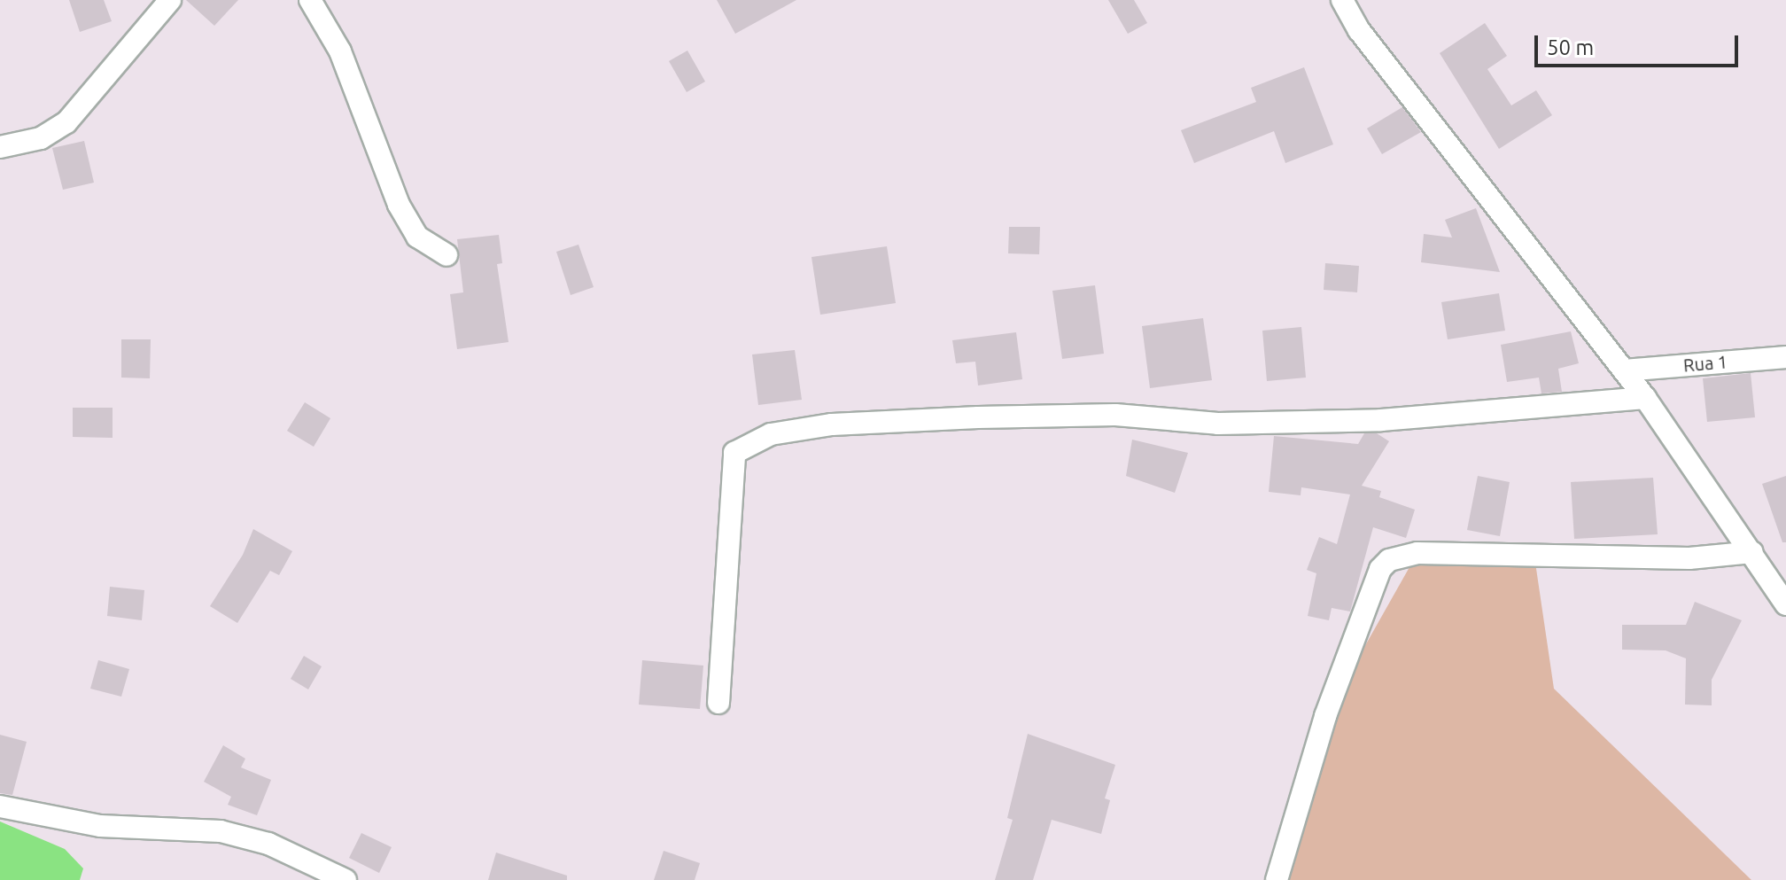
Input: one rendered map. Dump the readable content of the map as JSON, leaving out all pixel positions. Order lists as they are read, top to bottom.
{
  "streets": {
    "street": ["Rua 1"]
  },
  "scale_bar": "50 m"
}
